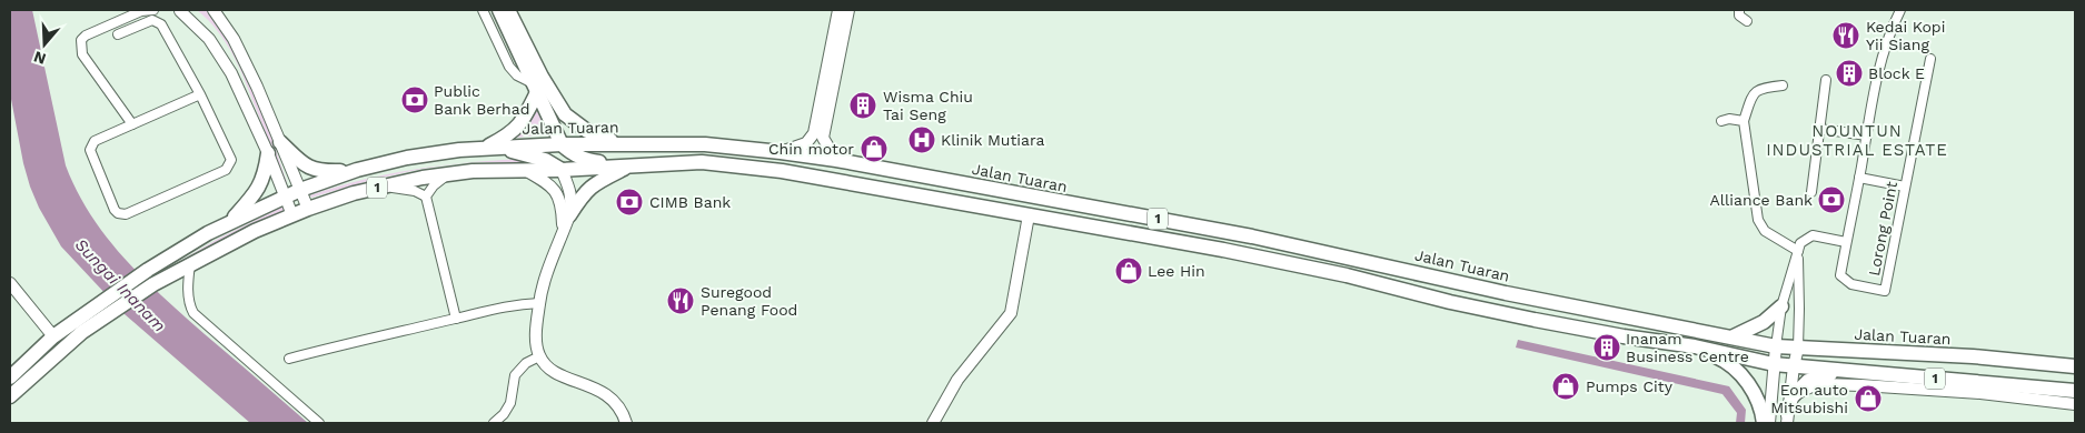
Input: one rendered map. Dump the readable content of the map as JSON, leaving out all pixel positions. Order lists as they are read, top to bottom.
{
  "streets": {
    "main road": ["Jalan Tuaran", "1"],
    "street": ["Lorong Point"]
  },
  "districts": ["NOUNTUN INDUSTRIAL ESTATE"],
  "water": ["Sungai Inanam"],
  "places": {
    "restaurant": ["Kedai Kopi Yii Siang", "Suregood Penang Food"],
    "building": ["Block E", "Wisma Chiu Tai Seng", "Inanam Business Centre"],
    "bank": ["Public Bank Berhad", "Alliance Bank", "CIMB Bank"],
    "hospital": ["Klinik Mutiara"],
    "shop": [
      "Chin motor",
      "Lee Hin",
      "Pumps City",
      "Eon auto Mitsubishi"
    ]
  },
  "north": "bottom"
}
